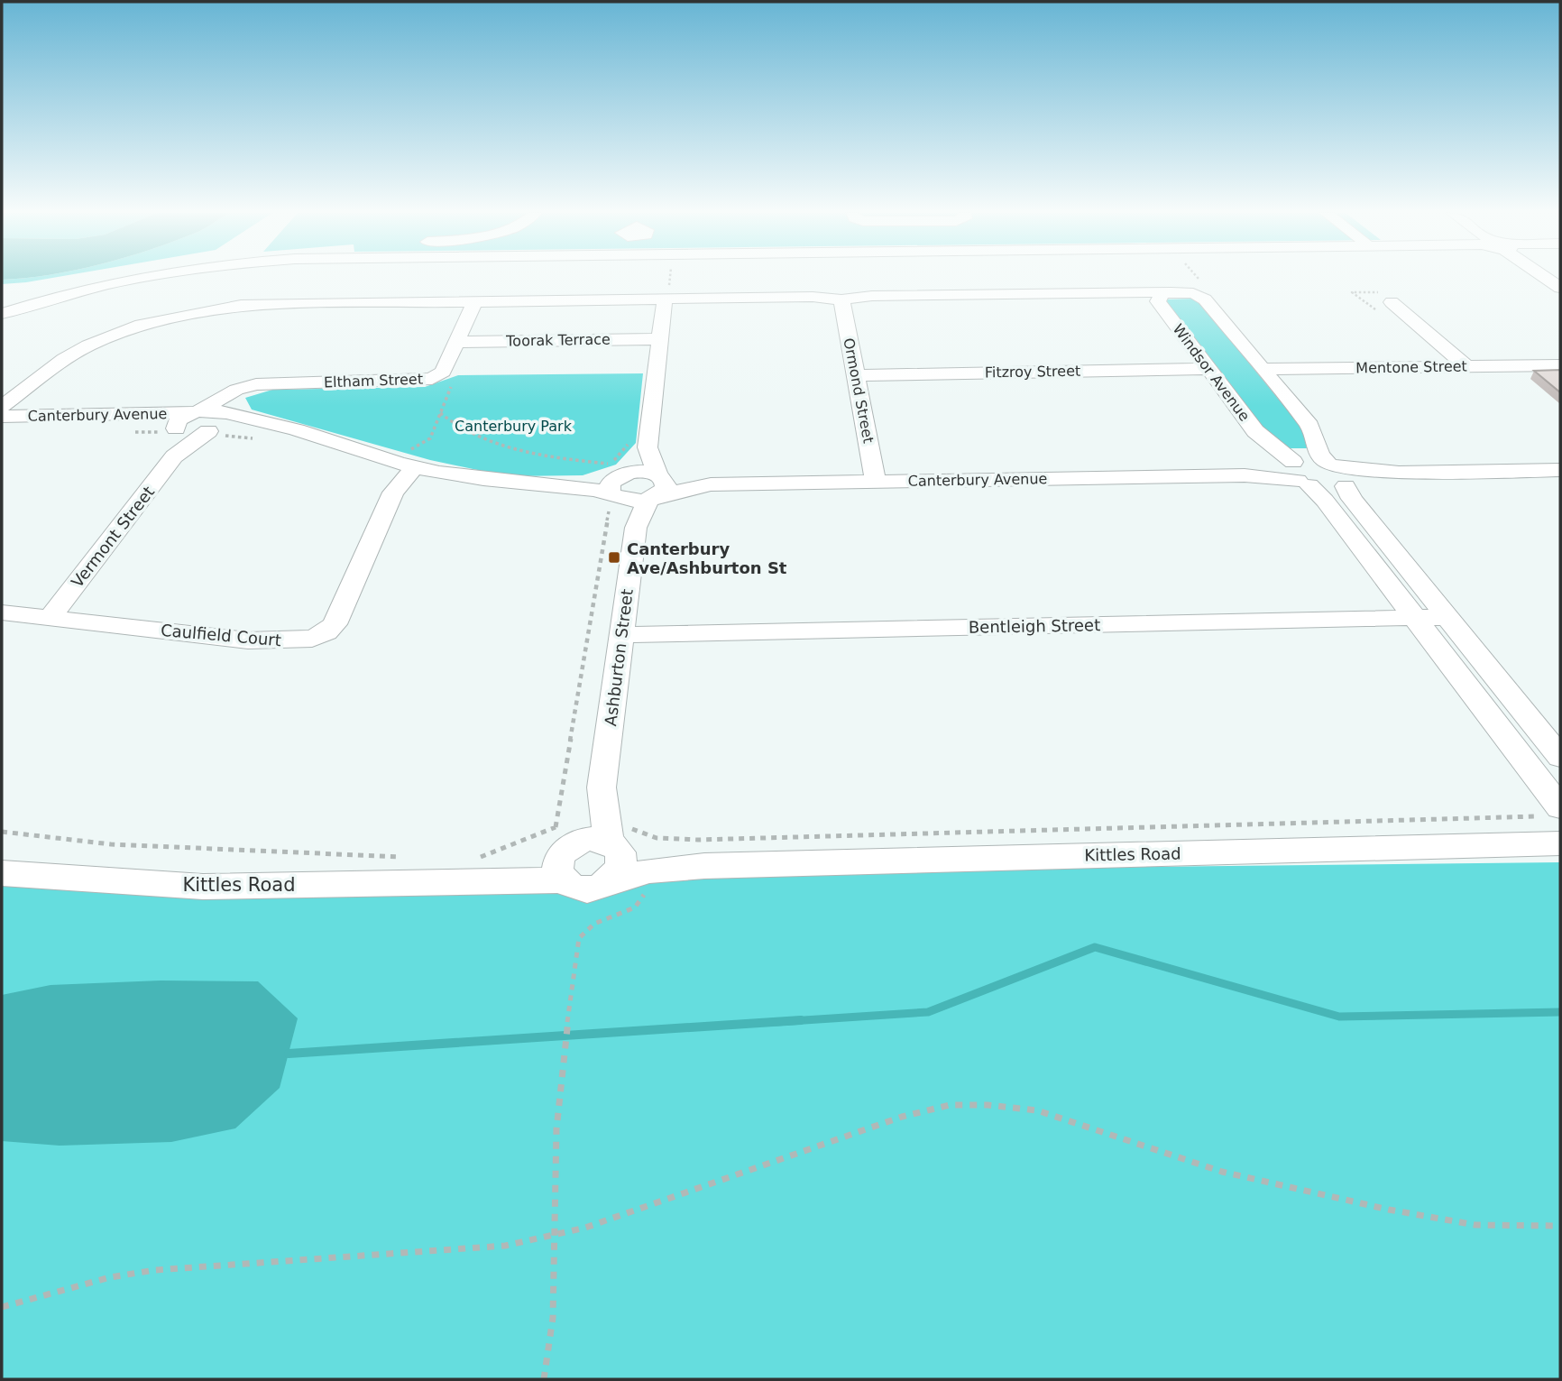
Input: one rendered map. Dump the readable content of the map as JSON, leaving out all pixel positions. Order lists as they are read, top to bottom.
{
  "streets": {
    "street": [
      "Toorak Terrace",
      "Mentone Street",
      "Fitzroy Street",
      "Windsor Avenue",
      "Eltham Street",
      "Ormond Street",
      "Canterbury Avenue",
      "Vermont Street",
      "Bentleigh Street",
      "Caulfield Court",
      "Ashburton Street",
      "Kittles Road"
    ]
  },
  "crossings": [
    ["Toorak Terrace", "Eltham Street"],
    ["Fitzroy Street", "Windsor Avenue"],
    ["Fitzroy Street", "Ormond Street"],
    ["Windsor Avenue", "Canterbury Avenue"],
    ["Windsor Avenue", "Bentleigh Street"],
    ["Windsor Avenue", "Kittles Road"],
    ["Eltham Street", "Canterbury Avenue"],
    ["Eltham Street", "Vermont Street"],
    ["Ormond Street", "Canterbury Avenue"],
    ["Canterbury Avenue", "Vermont Street"],
    ["Canterbury Avenue", "Ashburton Street"],
    ["Vermont Street", "Caulfield Court"],
    ["Bentleigh Street", "Ashburton Street"],
    ["Ashburton Street", "Kittles Road"]
  ],
  "parks": ["Canterbury Park"],
  "places": {
    "transit": ["Canterbury Ave/Ashburton St"]
  }
}
